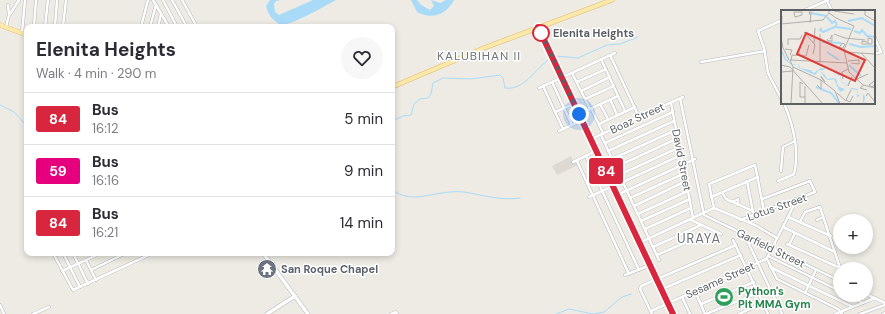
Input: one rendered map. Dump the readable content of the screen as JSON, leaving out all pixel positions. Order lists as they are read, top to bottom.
{
  "streets": {
    "street": [
      "Boaz Street",
      "David Street",
      "Lotus Street",
      "Garfield Street",
      "Sesame Street"
    ]
  },
  "crossings": [
    ["Boaz Street", "David Street"]
  ],
  "districts": ["KALUBIHAN II", "URAYA"],
  "places": {
    "other": ["Elenita Heights"],
    "temple": ["San Roque Chapel"],
    "sports": ["Python's Pit MMA Gym"]
  },
  "lines": ["bus line 84"],
  "page": {
    "on_map": "84",
    "heading": ["Elenita Heights", "Walk · 4 min · 290 m"],
    "list": [
      {
        "mark": "84",
        "name": "Bus",
        "note": "16:12",
        "value": "5 min"
      },
      {
        "mark": "59",
        "name": "Bus",
        "note": "16:16",
        "value": "9 min"
      },
      {
        "mark": "84",
        "name": "Bus",
        "note": "16:21",
        "value": "14 min"
      }
    ],
    "map_buttons": ["+", "−"]
  }
}
